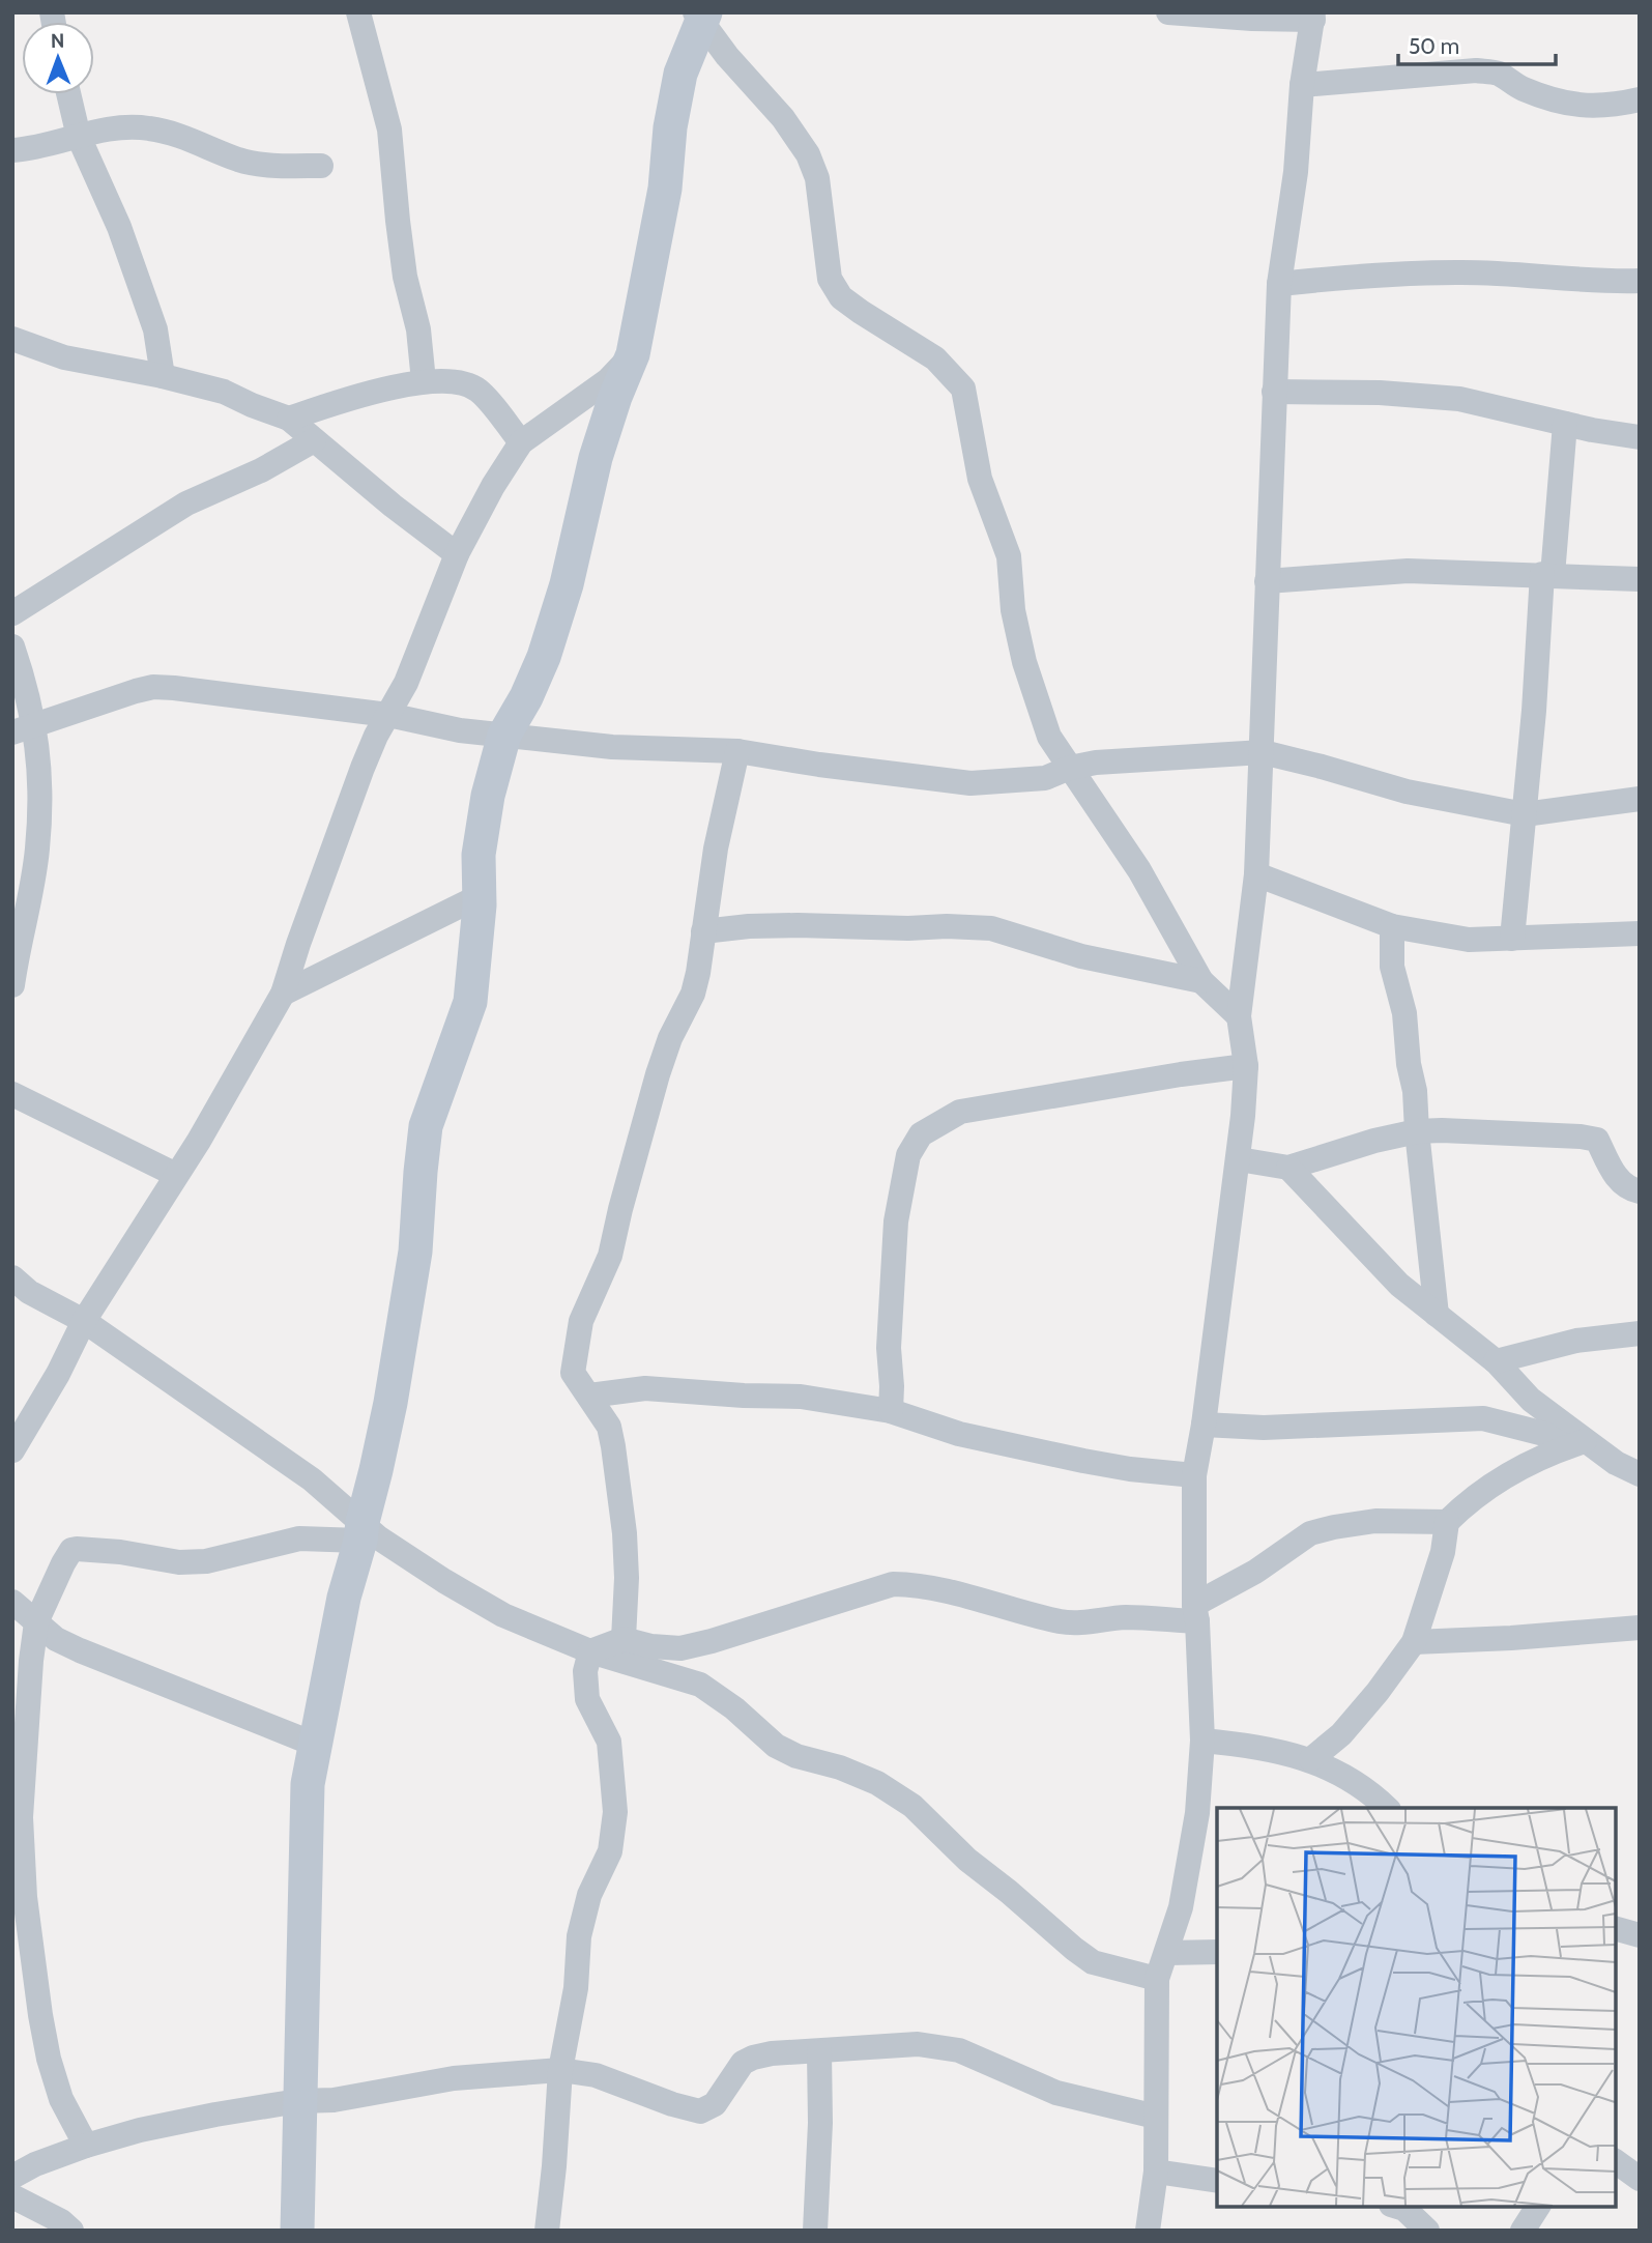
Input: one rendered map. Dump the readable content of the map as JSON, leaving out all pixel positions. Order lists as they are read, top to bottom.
{
  "scale_bar": "50 m",
  "north": "top"
}
